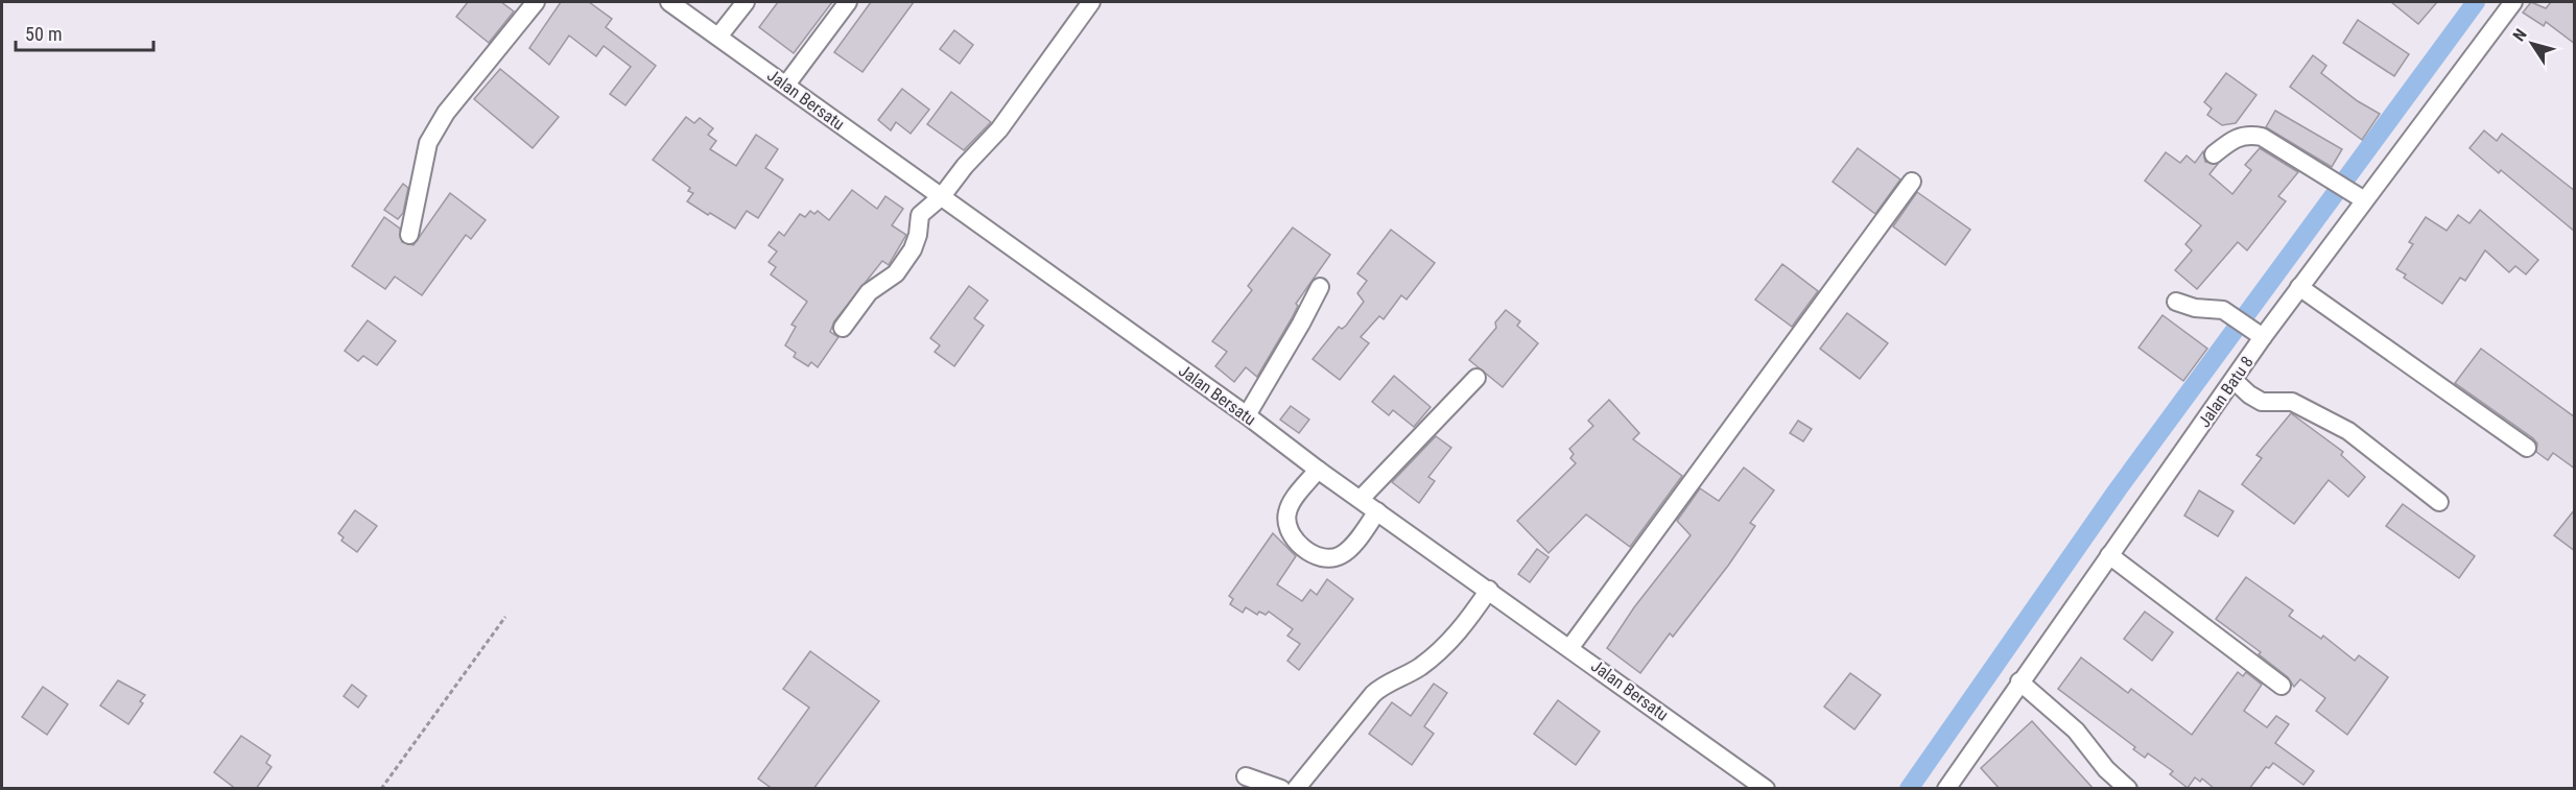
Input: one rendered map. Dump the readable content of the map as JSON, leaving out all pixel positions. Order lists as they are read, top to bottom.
{
  "streets": {
    "street": ["Jalan Bersatu", "Jalan Batu 8"]
  },
  "scale_bar": "50 m",
  "north": "top left"
}
